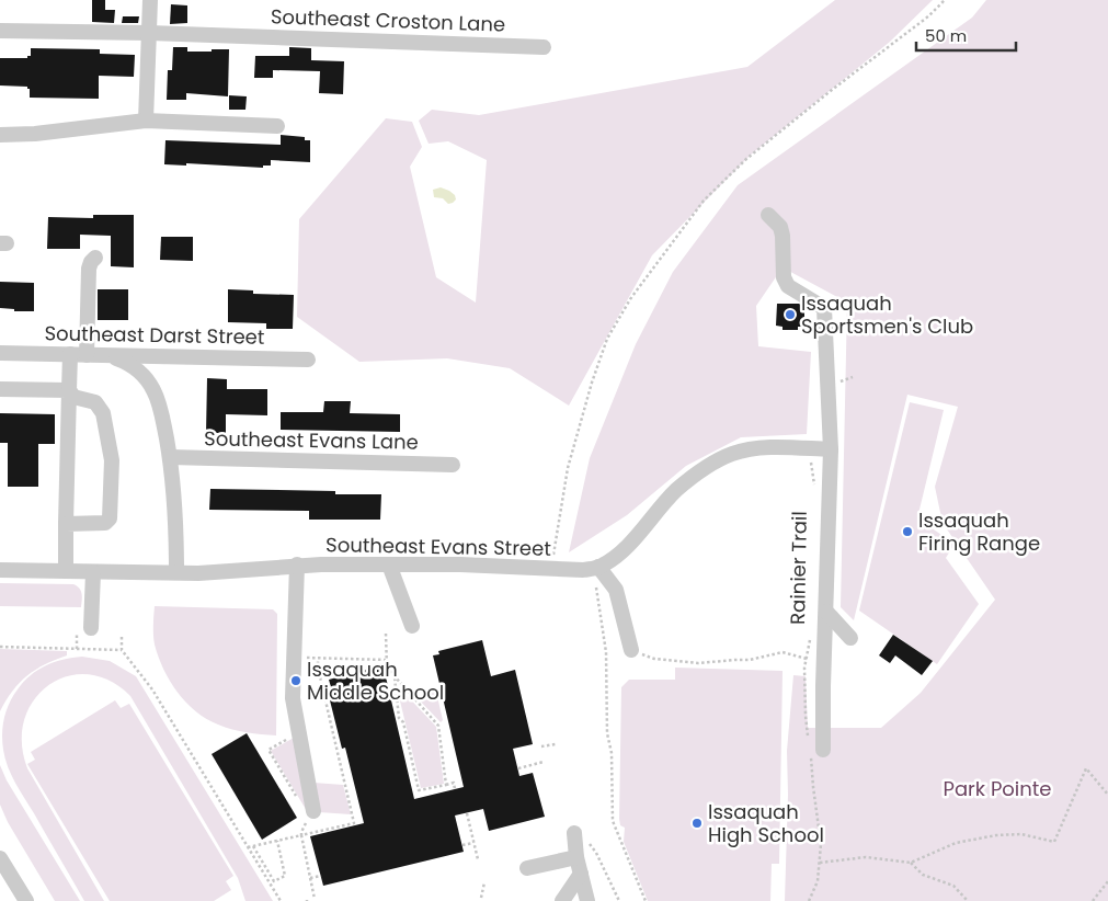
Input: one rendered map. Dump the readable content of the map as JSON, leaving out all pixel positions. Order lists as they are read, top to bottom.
{
  "streets": {
    "street": [
      "Southeast Croston Lane",
      "Southeast Darst Street",
      "Southeast Evans Lane",
      "Southeast Evans Street"
    ],
    "path": ["Rainier Trail"]
  },
  "parks": ["Park Pointe"],
  "places": [
    "Issaquah Sportsmen's Club",
    "Issaquah Firing Range",
    "Issaquah Middle School",
    "Issaquah High School"
  ],
  "scale_bar": "50 m"
}
